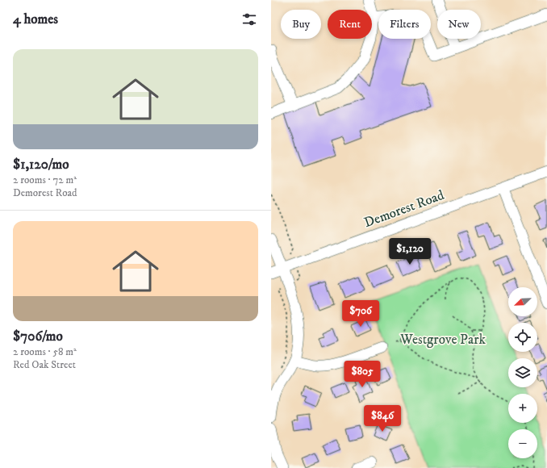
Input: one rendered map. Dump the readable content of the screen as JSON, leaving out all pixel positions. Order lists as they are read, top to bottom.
{
  "streets": {
    "street": ["Demorest Road"]
  },
  "parks": ["Westgrove Park"],
  "north": "bottom left",
  "page": {
    "heading": "4 homes",
    "chip": [
      "Buy",
      "Rent",
      "Filters",
      "New"
    ],
    "list": [
      {
        "name": "$1,120/mo",
        "note": "2 rooms · 72 m² · Demorest Road"
      },
      {
        "name": "$706/mo",
        "note": "2 rooms · 58 m² · Red Oak Street"
      }
    ],
    "price": [
      "$1,120",
      "$706",
      "$805",
      "$846"
    ],
    "map_buttons": ["+", "−"]
  }
}
